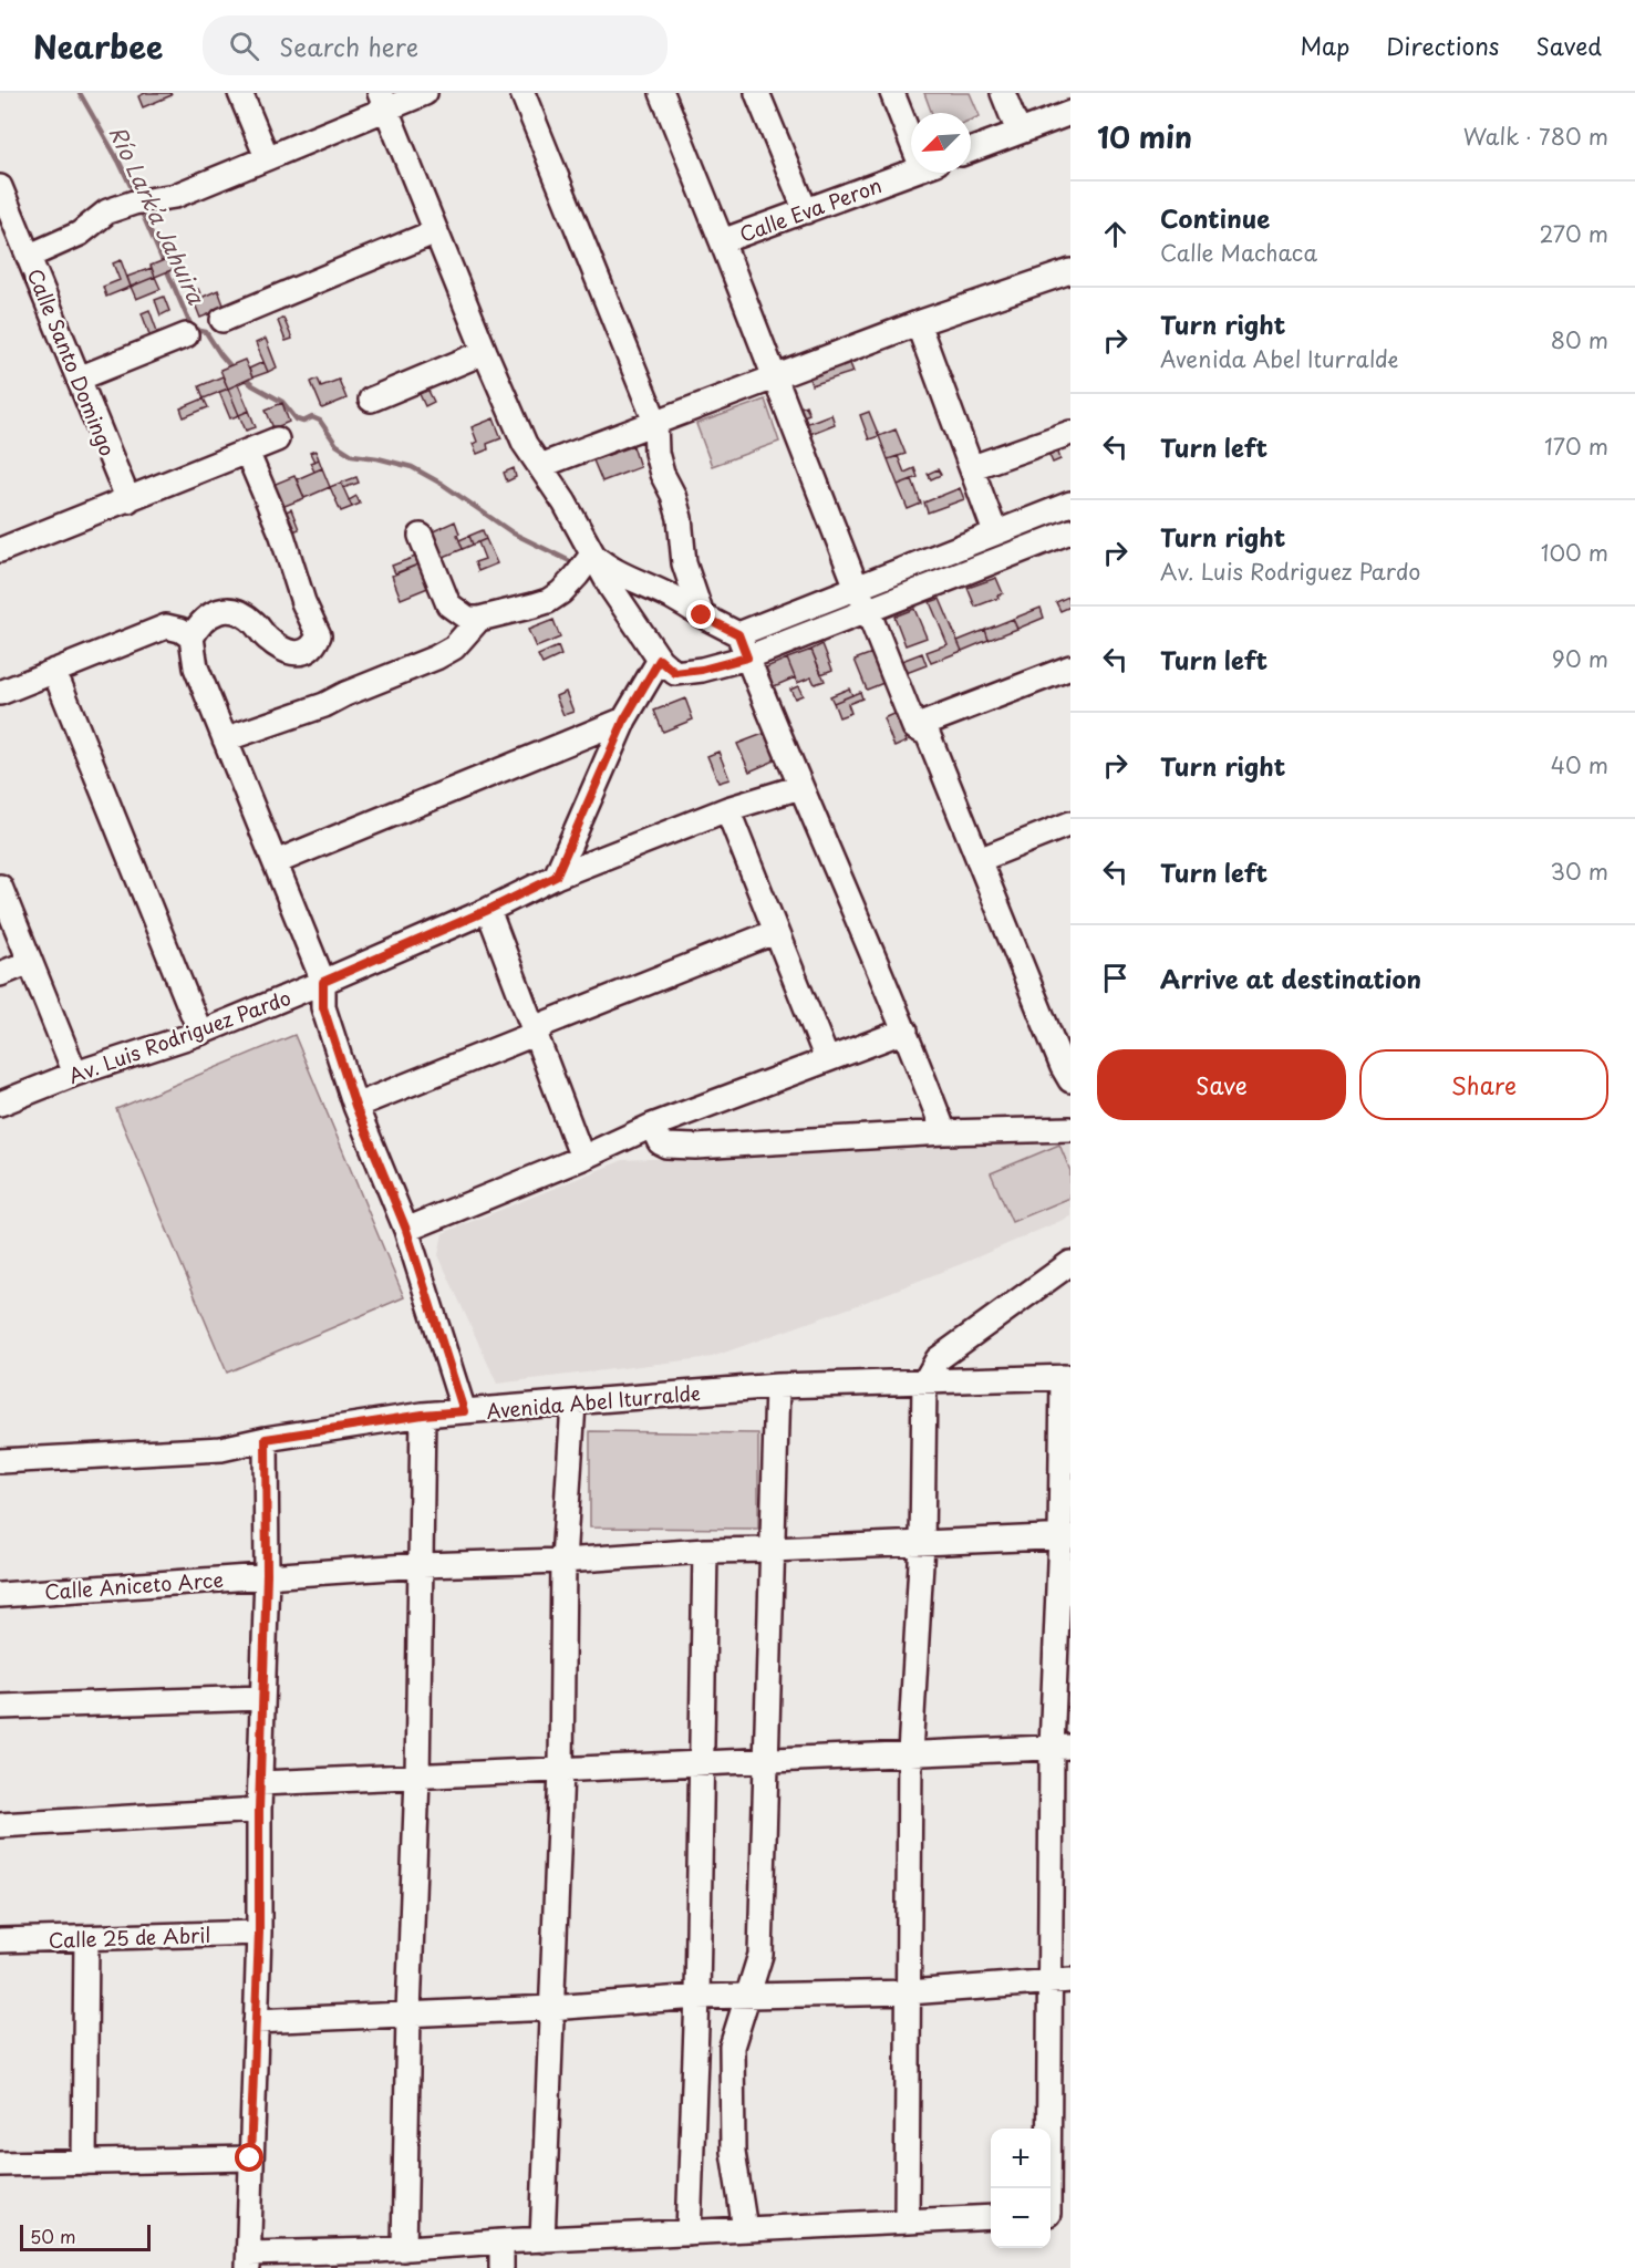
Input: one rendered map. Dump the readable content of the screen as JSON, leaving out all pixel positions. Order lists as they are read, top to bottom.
{
  "streets": {
    "street": [
      "Calle Eva Peron",
      "Calle Santo Domingo",
      "Av. Luis Rodriguez Pardo",
      "Avenida Abel Iturralde",
      "Calle Aniceto Arce",
      "Calle 25 de Abril"
    ]
  },
  "water": ["Río Lark’a Jahuira"],
  "scale_bar": "50 m",
  "north": "bottom left",
  "page": {
    "header": "Nearbee",
    "search": "Search here",
    "nav": ["Map", "Directions", "Saved"],
    "heading": ["10 min", "Walk · 780 m"],
    "list": [
      ["Continue", "Calle Machaca", "270 m"],
      ["Turn right", "Avenida Abel Iturralde", "80 m"],
      ["Turn left", "170 m"],
      ["Turn right", "Av. Luis Rodriguez Pardo", "100 m"],
      ["Turn left", "90 m"],
      ["Turn right", "40 m"],
      ["Turn left", "30 m"],
      "Arrive at destination"
    ],
    "buttons": ["Save", "Share"],
    "map_buttons": ["+", "−"],
    "scale": "50 m"
  }
}
